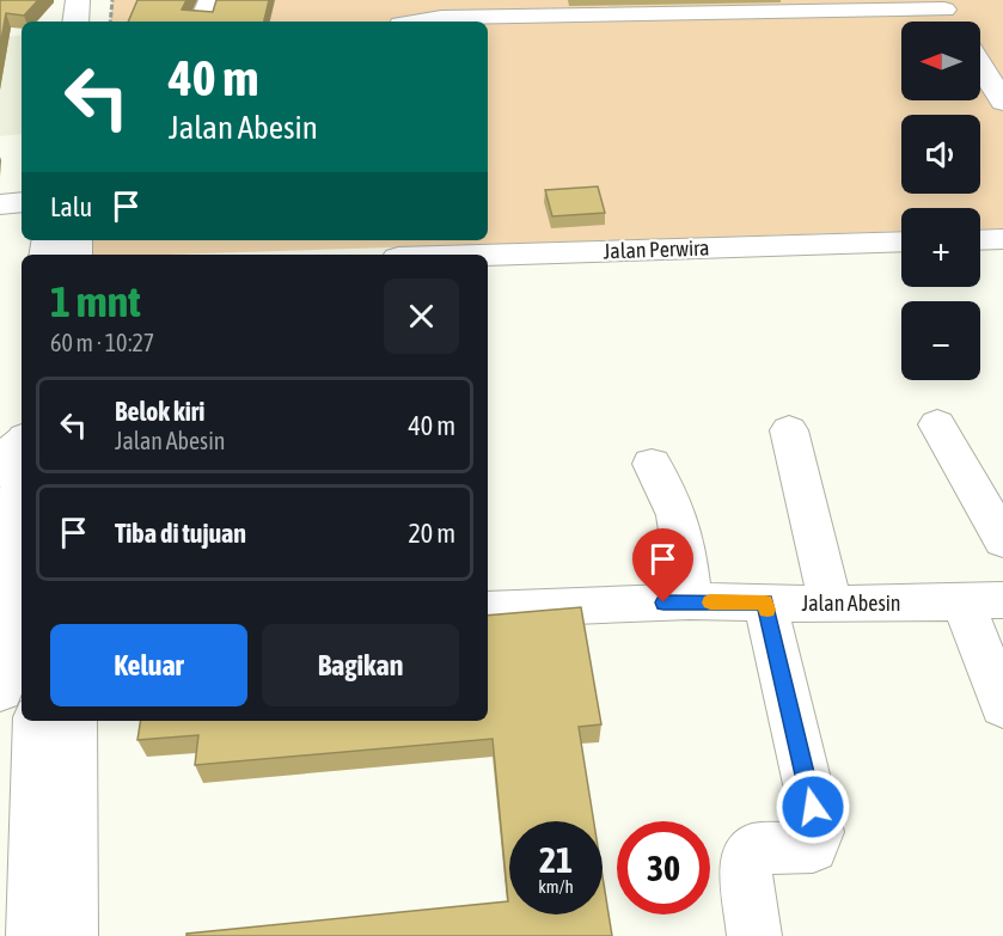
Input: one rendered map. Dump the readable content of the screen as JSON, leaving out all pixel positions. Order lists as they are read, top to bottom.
{
  "streets": {
    "street": ["Jalan Perwira", "Jalan Abesin"]
  },
  "north": "left",
  "page": {
    "map_buttons": ["+", "−"],
    "turn": ["40 m", "Jalan Abesin"],
    "then": "Lalu",
    "heading": ["1 mnt", "60 m · 10:27"],
    "list": [
      {
        "name": "Belok kiri",
        "note": "Jalan Abesin",
        "value": "40 m"
      },
      {
        "name": "Tiba di tujuan",
        "value": "20 m"
      }
    ],
    "buttons": ["Keluar", "Bagikan"],
    "speed": "21 km/h",
    "limit": "30"
  }
}
